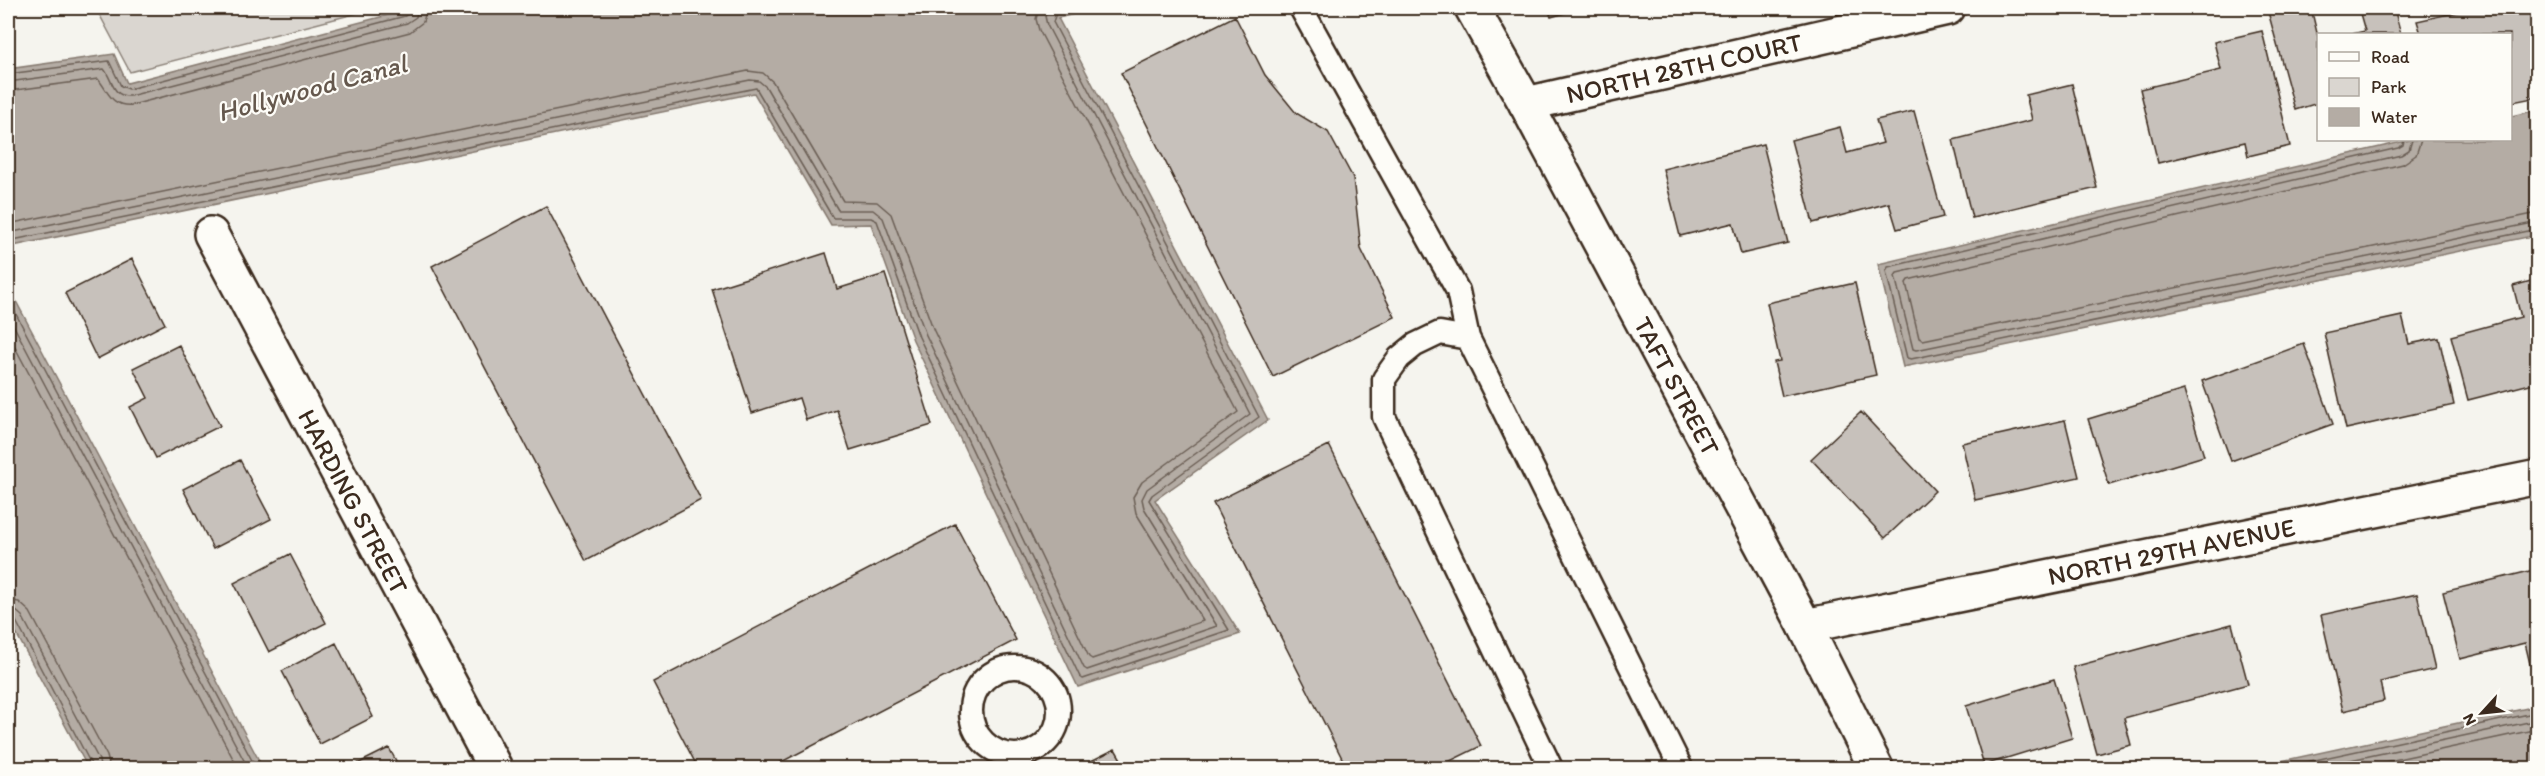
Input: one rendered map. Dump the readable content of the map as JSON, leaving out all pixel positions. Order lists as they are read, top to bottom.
{
  "streets": {
    "street": [
      "NORTH 28TH COURT",
      "TAFT STREET",
      "HARDING STREET",
      "NORTH 29TH AVENUE"
    ]
  },
  "crossings": [
    ["NORTH 28TH COURT", "TAFT STREET"],
    ["TAFT STREET", "NORTH 29TH AVENUE"]
  ],
  "water": ["Hollywood Canal"],
  "legend": ["Road", "Park", "Water"],
  "north": "bottom left"
}
